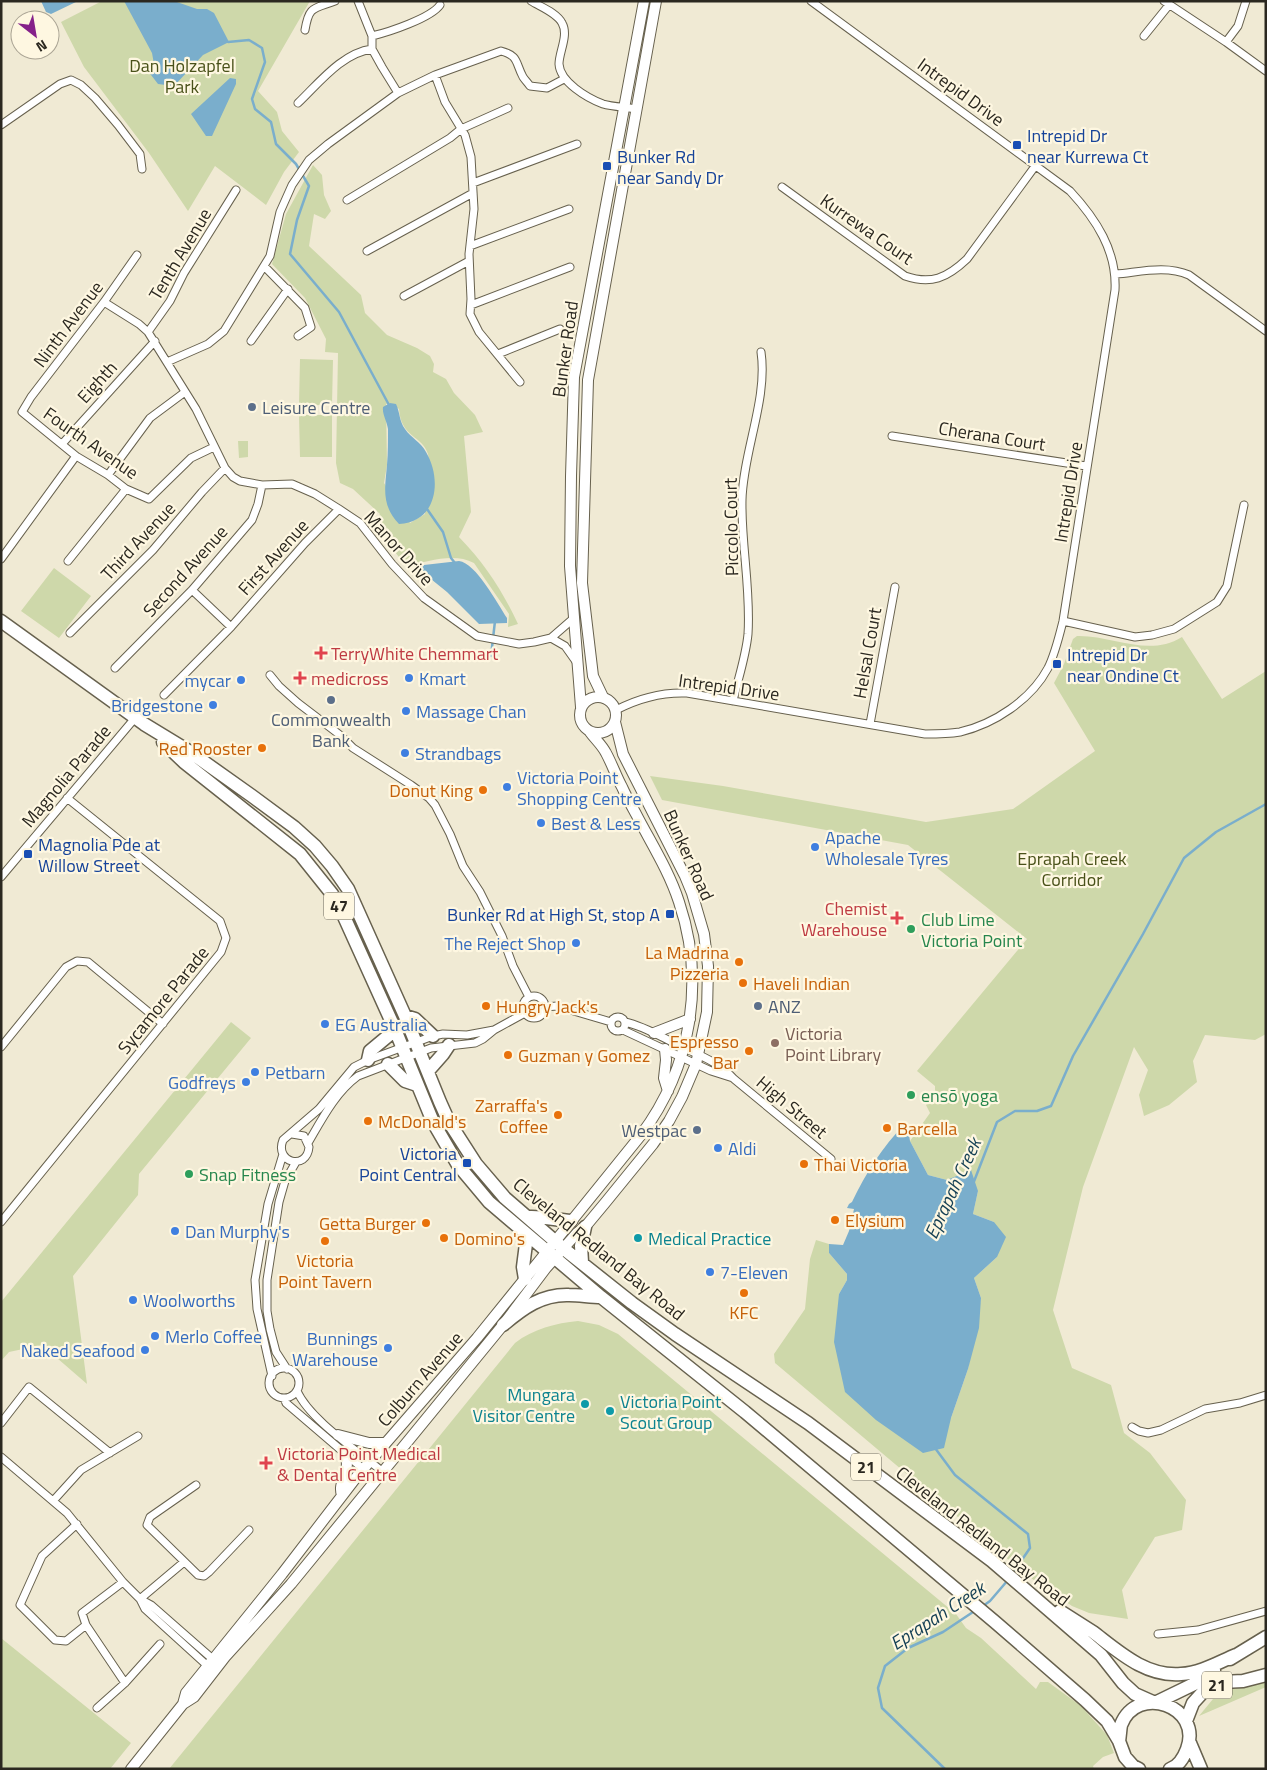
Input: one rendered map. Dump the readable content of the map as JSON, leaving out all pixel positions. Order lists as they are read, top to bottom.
{
  "streets": {
    "highway": ["47", "Cleveland Redland Bay Road", "21"],
    "main road": ["Bunker Road", "Colburn Avenue"],
    "street": [
      "Intrepid Drive",
      "Kurrewa Court",
      "Tenth Avenue",
      "Ninth Avenue",
      "Eighth",
      "Cherana Court",
      "Fourth Avenue",
      "Piccolo Court",
      "Third Avenue",
      "Manor Drive",
      "First Avenue",
      "Second Avenue",
      "Helsal Court",
      "Magnolia Parade",
      "Sycamore Parade",
      "High Street"
    ]
  },
  "crossings": [
    ["Intrepid Drive", "Kurrewa Court"],
    ["Intrepid Drive", "Bunker Road"],
    ["Intrepid Drive", "Cherana Court"],
    ["Intrepid Drive", "Piccolo Court"],
    ["Intrepid Drive", "Helsal Court"],
    ["Tenth Avenue", "Manor Drive"],
    ["Ninth Avenue", "Fourth Avenue"],
    ["Ninth Avenue", "Manor Drive"],
    ["Bunker Road", "High Street"],
    ["Bunker Road", "Cleveland Redland Bay Road"],
    ["Bunker Road", "Colburn Avenue"],
    ["Eighth", "Fourth Avenue"],
    ["Eighth", "Manor Drive"],
    ["Fourth Avenue", "Manor Drive"],
    ["Third Avenue", "Manor Drive"],
    ["Manor Drive", "First Avenue"],
    ["Manor Drive", "Second Avenue"],
    ["Magnolia Parade", "Sycamore Parade"],
    ["Magnolia Parade", "Cleveland Redland Bay Road"],
    ["Cleveland Redland Bay Road", "Colburn Avenue"],
    ["Cleveland Redland Bay Road", "21"]
  ],
  "water": ["Eprapah Creek"],
  "parks": ["Dan Holzapfel Park", "Eprapah Creek Corridor"],
  "places": {
    "transit": [
      "Intrepid Dr near Kurrewa Ct",
      "Bunker Rd near Sandy Dr",
      "Intrepid Dr near Ondine Ct",
      "Magnolia Pde at Willow Street",
      "Bunker Rd at High St, stop A",
      "Victoria Point Central"
    ],
    "other": [
      "Leisure Centre",
      "Kmart",
      "mycar",
      "Commonwealth Bank",
      "Bridgestone",
      "Massage Chan",
      "Red Rooster",
      "Strandbags",
      "Victoria Point Shopping Centre",
      "Donut King",
      "Best & Less",
      "Apache Wholesale Tyres",
      "Club Lime Victoria Point",
      "The Reject Shop",
      "La Madrina Pizzeria",
      "Haveli Indian",
      "Hungry Jack's",
      "ANZ",
      "EG Australia",
      "Victoria Point Library",
      "Espresso Bar",
      "Guzman y Gomez",
      "Petbarn",
      "Godfreys",
      "ensō yoga",
      "Zarraffa's Coffee",
      "McDonald's",
      "Barcella",
      "Westpac",
      "Aldi",
      "Thai Victoria",
      "Snap Fitness",
      "Elysium",
      "Getta Burger",
      "Dan Murphy's",
      "Domino's",
      "Medical Practice",
      "Victoria Point Tavern",
      "7-Eleven",
      "KFC",
      "Woolworths",
      "Merlo Coffee",
      "Bunnings Warehouse",
      "Naked Seafood",
      "Mungara Visitor Centre",
      "Victoria Point Scout Group"
    ],
    "health": [
      "TerryWhite Chemmart",
      "medicross",
      "Chemist Warehouse",
      "Victoria Point Medical & Dental Centre"
    ]
  },
  "north": "bottom right"
}
